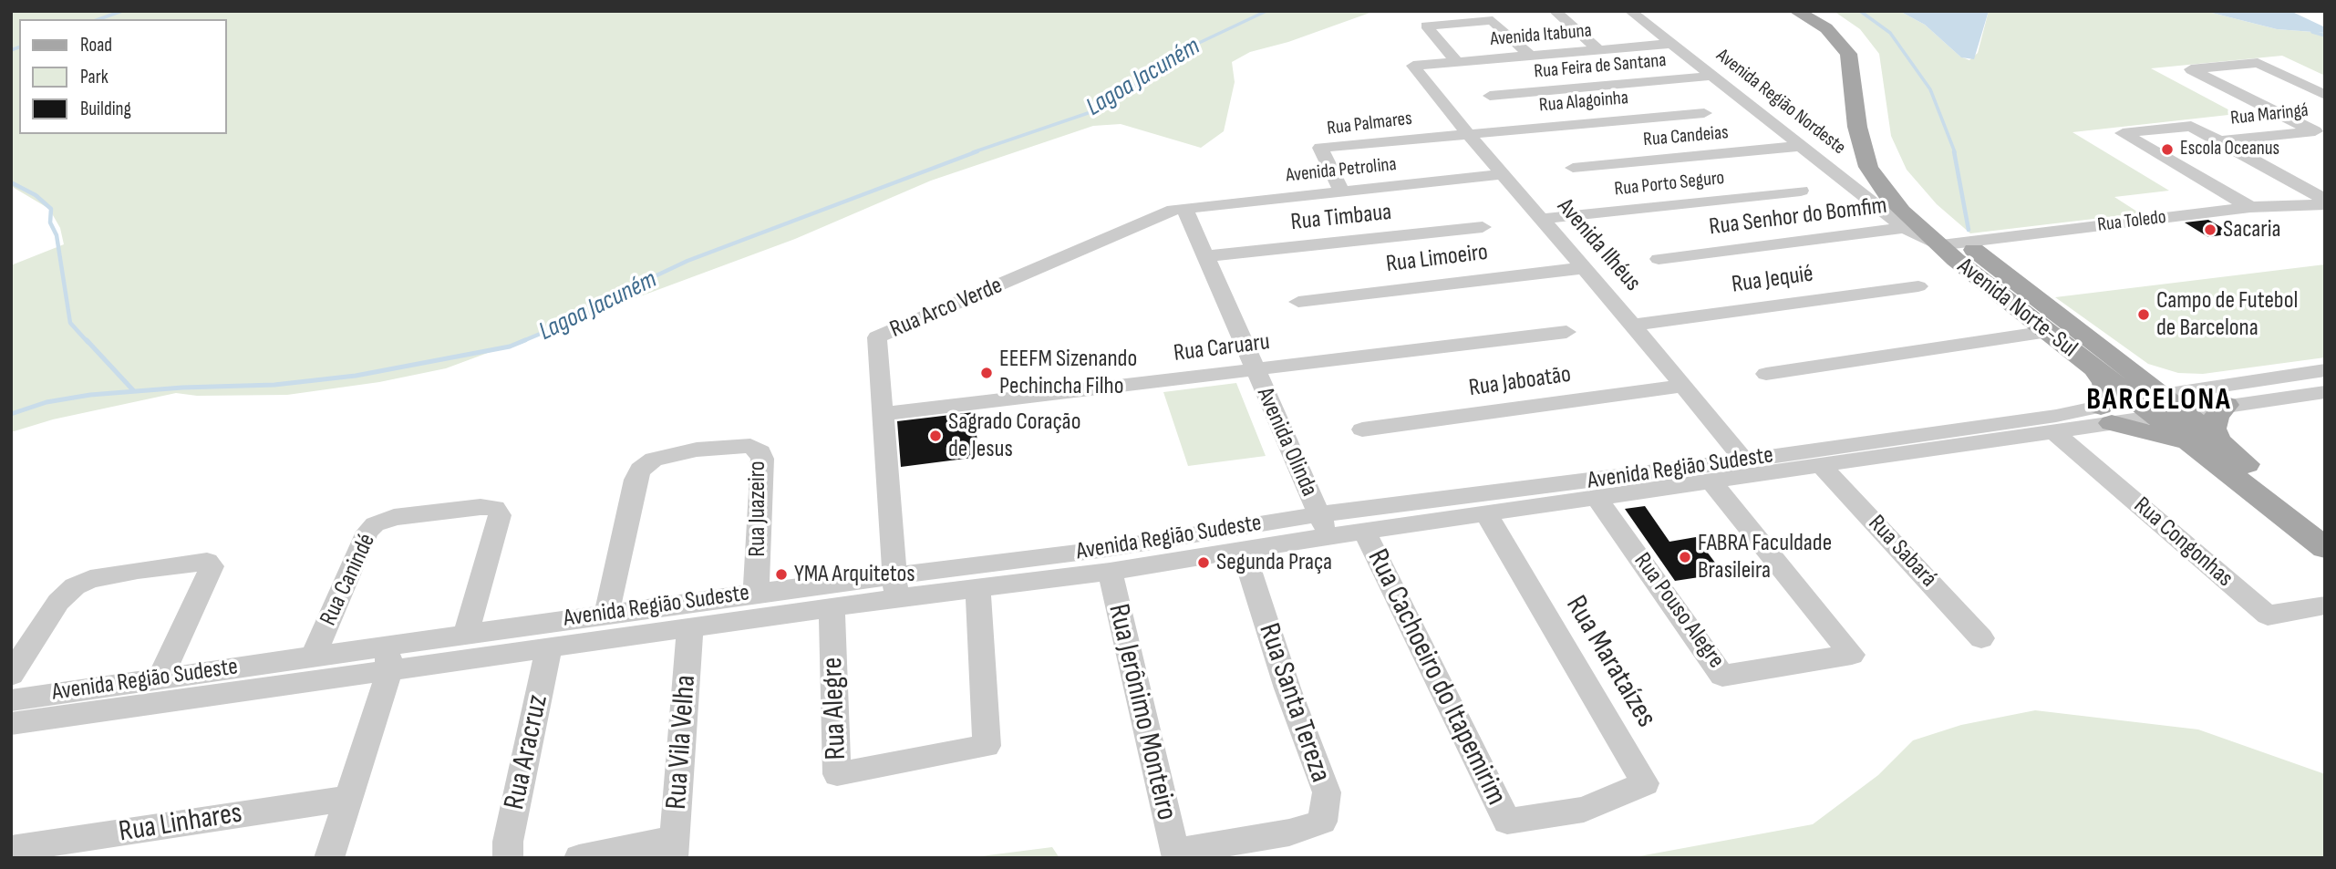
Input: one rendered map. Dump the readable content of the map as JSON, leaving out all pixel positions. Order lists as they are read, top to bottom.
{
  "streets": {
    "main road": ["Avenida Norte-Sul"],
    "street": [
      "Avenida Itabuna",
      "Rua Feira de Santana",
      "Rua Alagoinha",
      "Avenida Região Nordeste",
      "Rua Maringá",
      "Rua Palmares",
      "Rua Candeias",
      "Avenida Petrolina",
      "Rua Porto Seguro",
      "Rua Senhor do Bomfim",
      "Rua Timbaua",
      "Rua Toledo",
      "Avenida Ilhéus",
      "Rua Limoeiro",
      "Rua Jequié",
      "Rua Arco Verde",
      "Rua Caruaru",
      "Rua Jaboatão",
      "Avenida Olinda",
      "Avenida Região Sudeste",
      "Rua Juazeiro",
      "Rua Congonhas",
      "Rua Sabará",
      "Rua Canindé",
      "Rua Pouso Alegre",
      "Rua Marataízes",
      "Rua Cachoeiro do Itapemirim",
      "Rua Santa Tereza",
      "Rua Alegre",
      "Rua Jerônimo Monteiro",
      "Rua Vila Velha",
      "Rua Aracruz",
      "Rua Linhares"
    ]
  },
  "crossings": [
    ["Avenida Itabuna", "Avenida Região Nordeste"],
    ["Avenida Itabuna", "Avenida Ilhéus"],
    ["Rua Feira de Santana", "Avenida Região Nordeste"],
    ["Rua Alagoinha", "Rua Palmares"],
    ["Rua Alagoinha", "Avenida Ilhéus"],
    ["Avenida Região Nordeste", "Rua Candeias"],
    ["Avenida Região Nordeste", "Rua Senhor do Bomfim"],
    ["Rua Palmares", "Avenida Petrolina"],
    ["Rua Palmares", "Avenida Ilhéus"],
    ["Avenida Petrolina", "Avenida Ilhéus"],
    ["Avenida Petrolina", "Rua Arco Verde"],
    ["Avenida Petrolina", "Avenida Olinda"],
    ["Rua Porto Seguro", "Avenida Ilhéus"],
    ["Rua Senhor do Bomfim", "Rua Toledo"],
    ["Rua Senhor do Bomfim", "Avenida Norte-Sul"],
    ["Rua Timbaua", "Avenida Olinda"],
    ["Rua Toledo", "Avenida Norte-Sul"],
    ["Avenida Ilhéus", "Rua Limoeiro"],
    ["Avenida Ilhéus", "Rua Jequié"],
    ["Avenida Ilhéus", "Rua Jaboatão"],
    ["Avenida Ilhéus", "Avenida Região Sudeste"],
    ["Rua Arco Verde", "Rua Caruaru"],
    ["Rua Arco Verde", "Avenida Olinda"],
    ["Rua Arco Verde", "Avenida Região Sudeste"],
    ["Avenida Norte-Sul", "Avenida Região Sudeste"],
    ["Rua Caruaru", "Avenida Olinda"],
    ["Avenida Olinda", "Avenida Região Sudeste"],
    ["Avenida Região Sudeste", "Rua Juazeiro"],
    ["Avenida Região Sudeste", "Rua Congonhas"],
    ["Avenida Região Sudeste", "Rua Sabará"],
    ["Avenida Região Sudeste", "Rua Canindé"],
    ["Avenida Região Sudeste", "Rua Pouso Alegre"],
    ["Avenida Região Sudeste", "Rua Marataízes"],
    ["Avenida Região Sudeste", "Rua Cachoeiro do Itapemirim"],
    ["Avenida Região Sudeste", "Rua Santa Tereza"],
    ["Avenida Região Sudeste", "Rua Alegre"],
    ["Avenida Região Sudeste", "Rua Jerônimo Monteiro"],
    ["Avenida Região Sudeste", "Rua Vila Velha"],
    ["Avenida Região Sudeste", "Rua Aracruz"],
    ["Rua Marataízes", "Rua Cachoeiro do Itapemirim"],
    ["Rua Santa Tereza", "Rua Jerônimo Monteiro"]
  ],
  "districts": ["BARCELONA"],
  "water": ["Lagoa Jacuném"],
  "places": [
    "Escola Oceanus",
    "Sacaria",
    "Campo de Futebol de Barcelona",
    "EEEFM Sizenando Pechincha Filho",
    "Sagrado Coração de Jesus",
    "FABRA Faculdade Brasileira",
    "Segunda Praça",
    "YMA Arquitetos"
  ],
  "legend": ["Road", "Park", "Building"]
}
